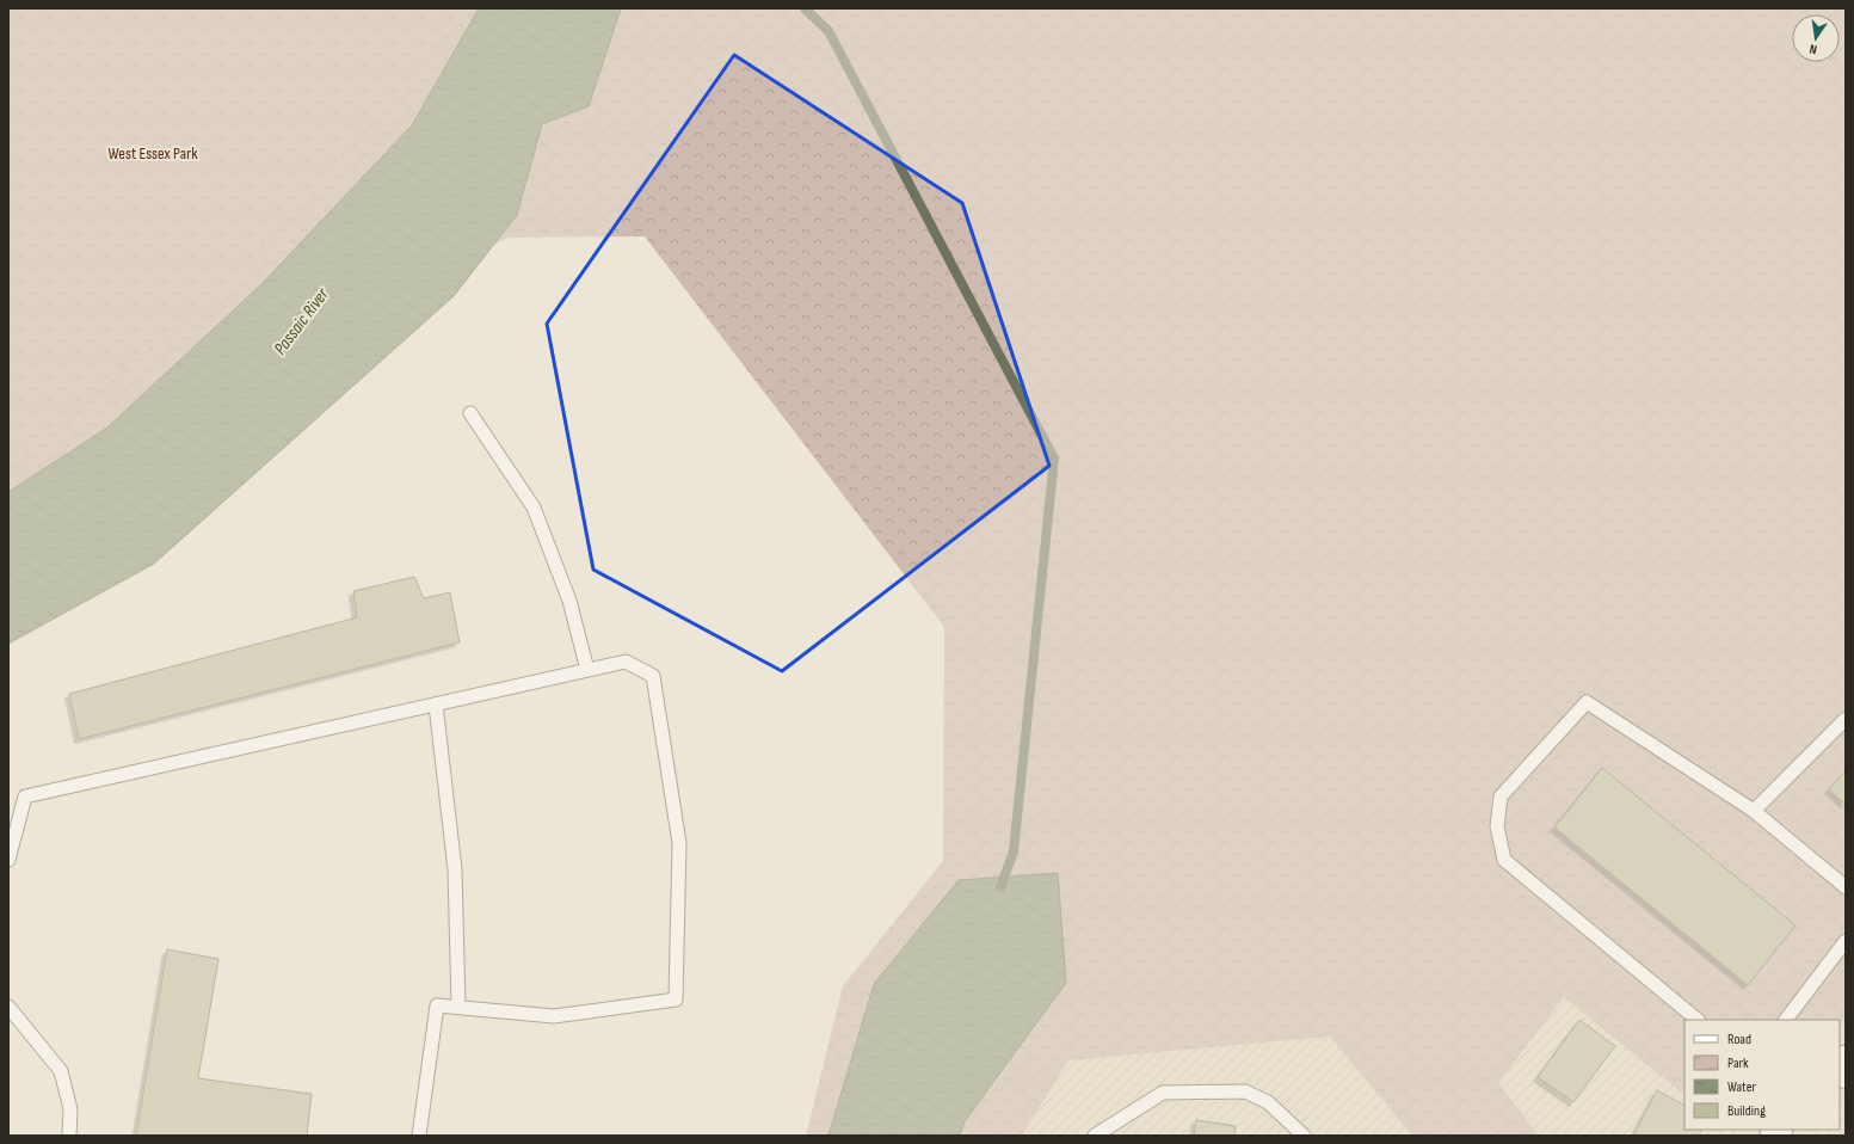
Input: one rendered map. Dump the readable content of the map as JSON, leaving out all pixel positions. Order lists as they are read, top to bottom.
{
  "water": ["Passaic River"],
  "parks": ["West Essex Park"],
  "legend": [
    "Road",
    "Park",
    "Water",
    "Building"
  ],
  "north": "bottom"
}
